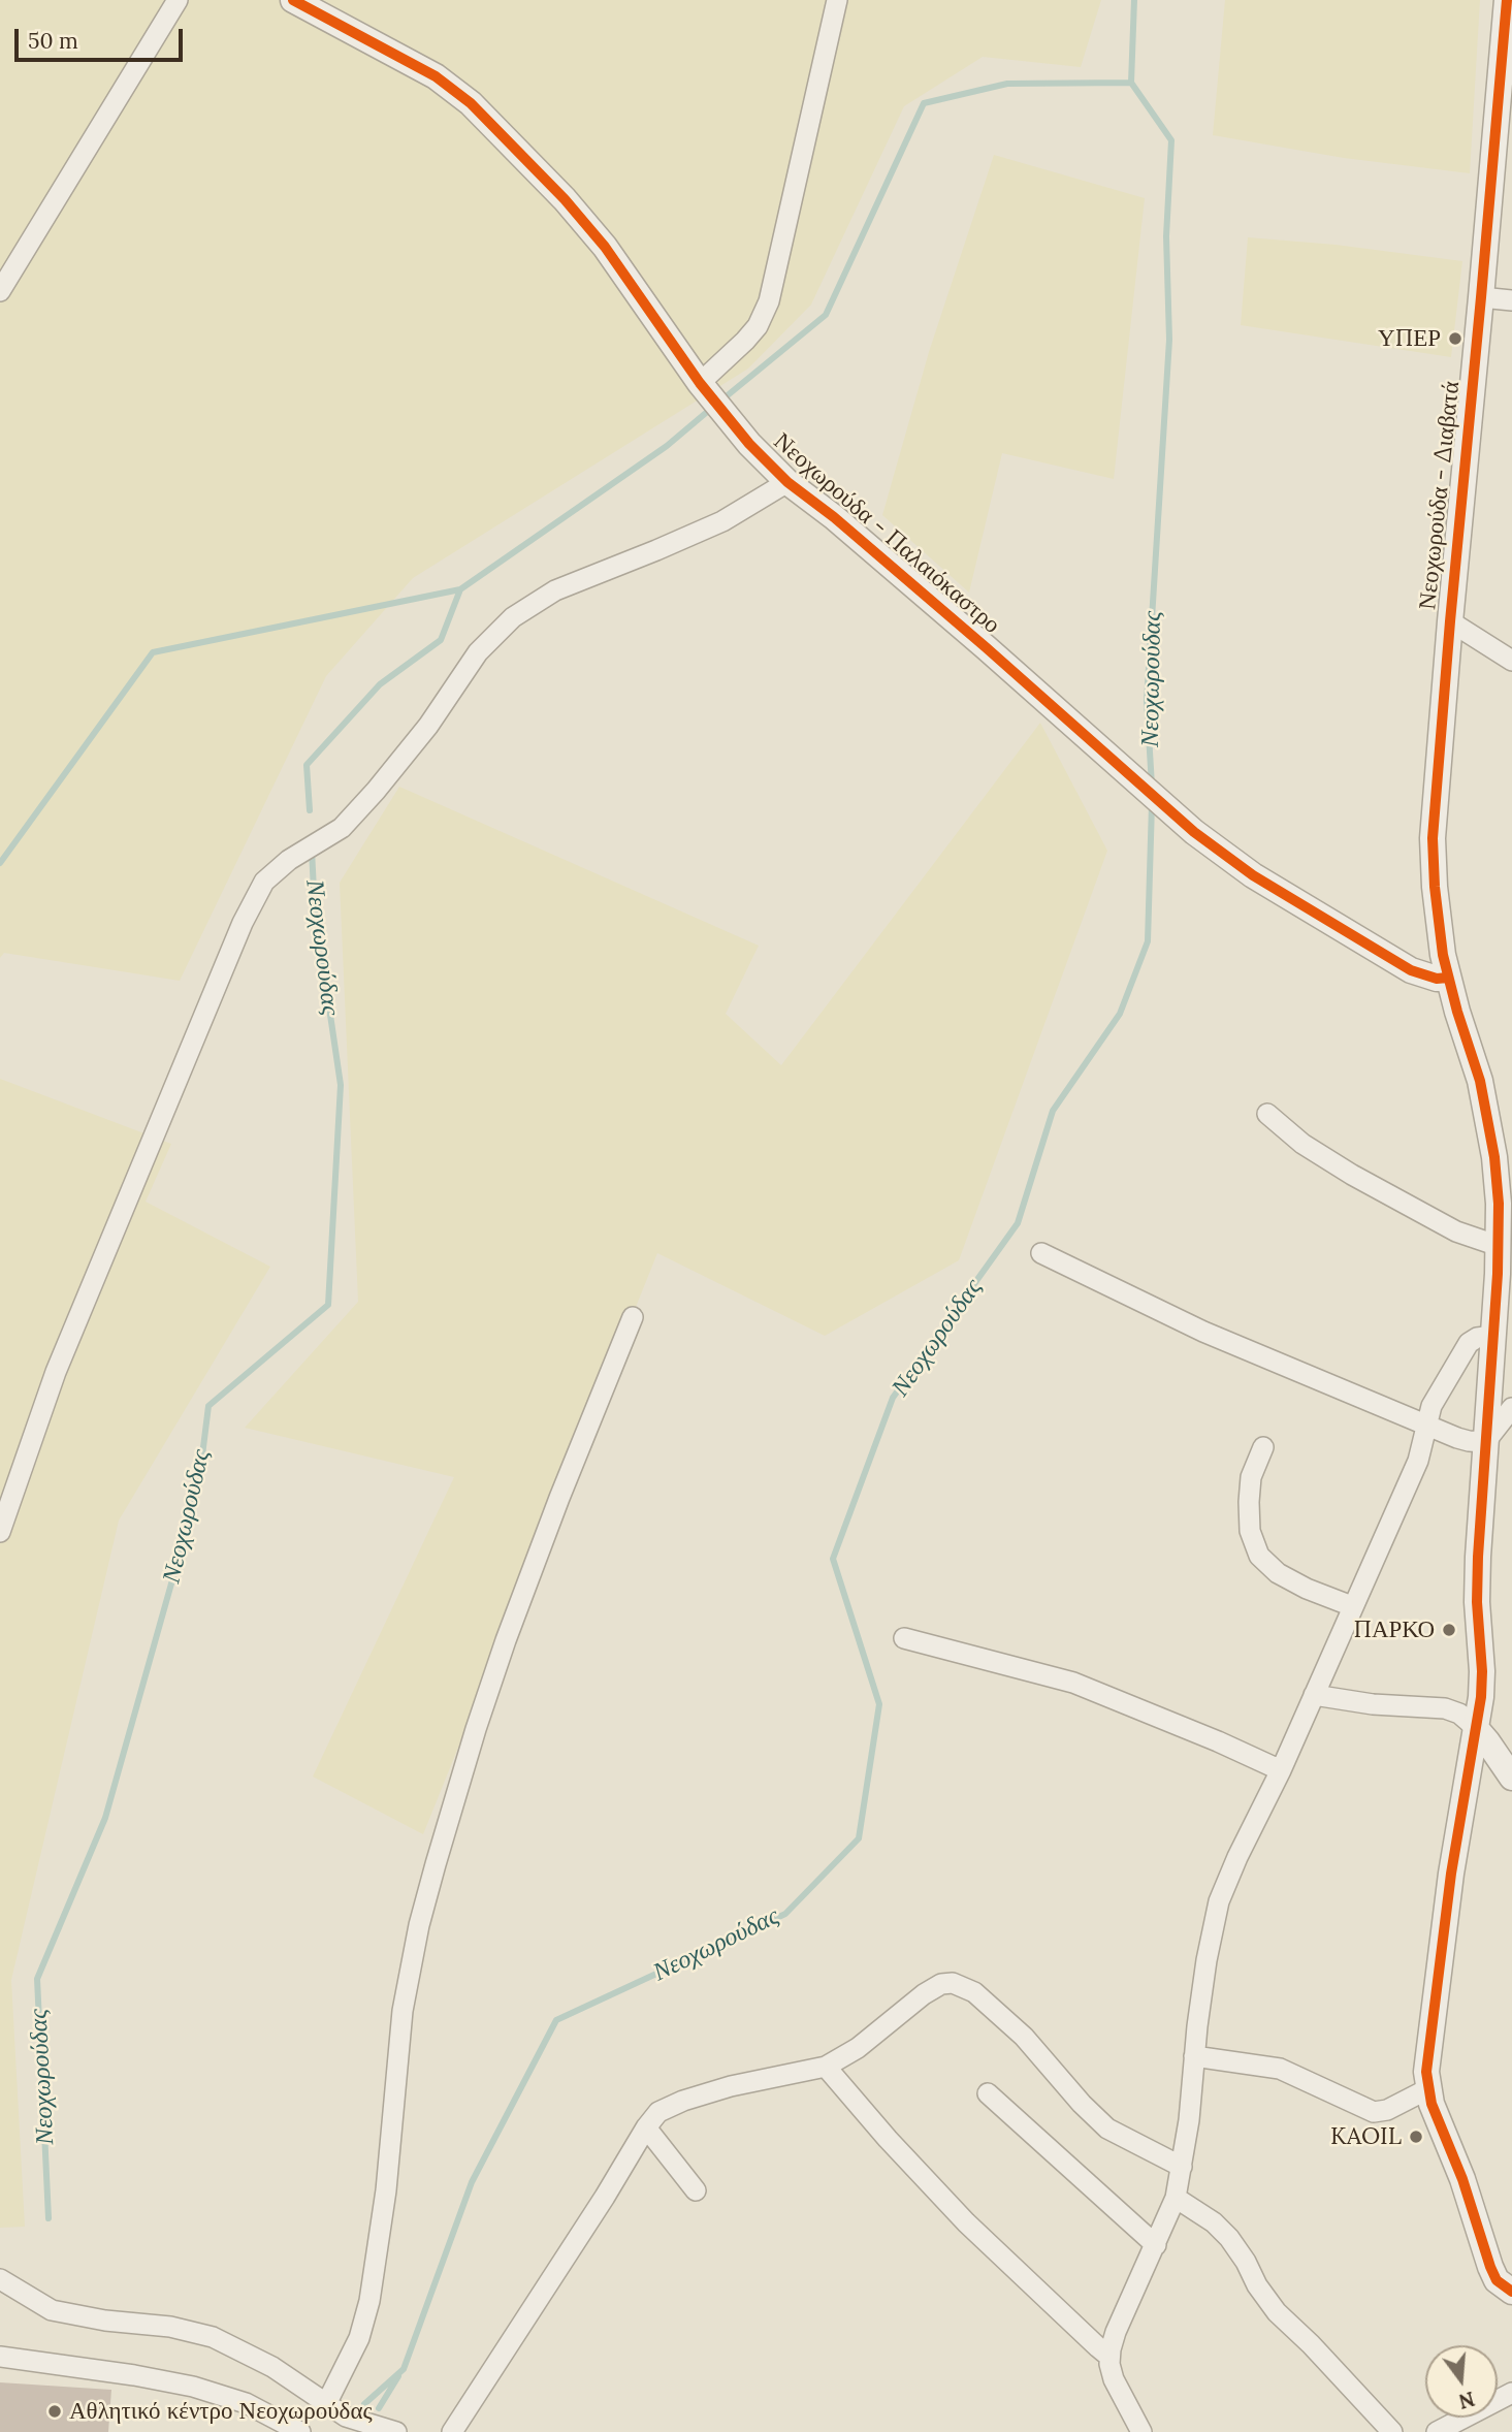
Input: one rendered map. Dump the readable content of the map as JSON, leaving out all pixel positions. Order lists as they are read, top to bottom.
{
  "streets": {
    "street": ["Νεοχωρούδα - Διαβατά", "Νεοχωρούδα - Παλαιόκαστρο"]
  },
  "crossings": [
    ["Νεοχωρούδα - Διαβατά", "Νεοχωρούδα - Παλαιόκαστρο"]
  ],
  "water": ["Νεοχωρούδας"],
  "places": [
    "ΥΠΕΡ",
    "ΠΑΡΚΟ",
    "KAOIL",
    "Αθλητικό κέντρο Νεοχωρούδας"
  ],
  "scale_bar": "50 m",
  "north": "bottom"
}
